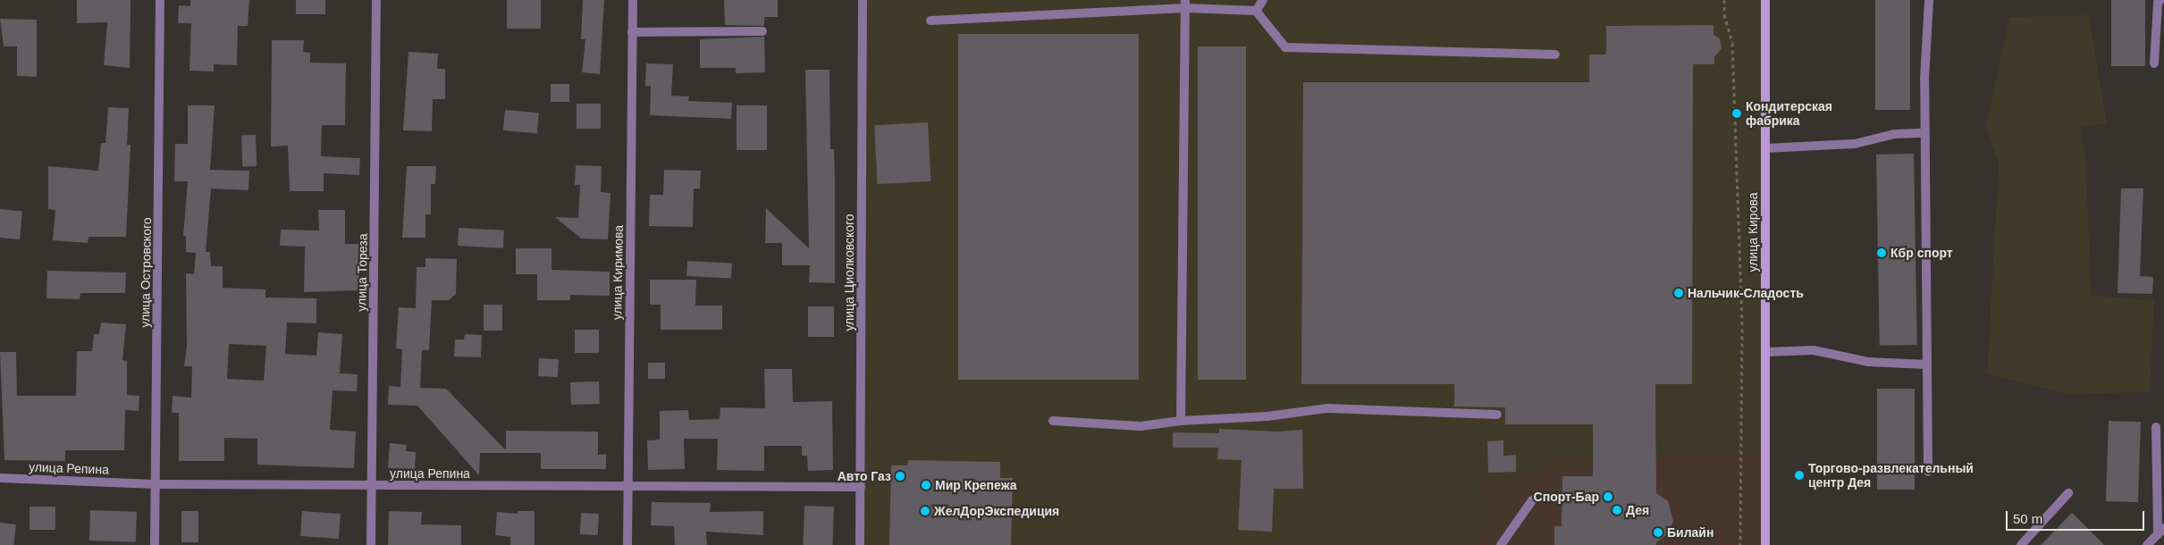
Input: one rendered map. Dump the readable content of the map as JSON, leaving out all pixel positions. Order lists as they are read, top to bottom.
{
  "streets": {
    "main road": ["улица Кирова"],
    "street": [
      "улица Островского",
      "улица Тореза",
      "улица Киримова",
      "улица Циолковского",
      "улица Репина"
    ]
  },
  "crossings": [
    ["улица Островского", "улица Репина"],
    ["улица Тореза", "улица Репина"],
    ["улица Киримова", "улица Репина"],
    ["улица Циолковского", "улица Репина"]
  ],
  "places": [
    "Кондитерская фабрика",
    "Кбр спорт",
    "Нальчик-Сладость",
    "Торгово-развлекательный центр Дея",
    "Авто Газ",
    "Мир Крепежа",
    "Спорт-Бар",
    "Дея",
    "ЖелДорЭкспедиция",
    "Билайн"
  ],
  "scale_bar": "50 m"
}
